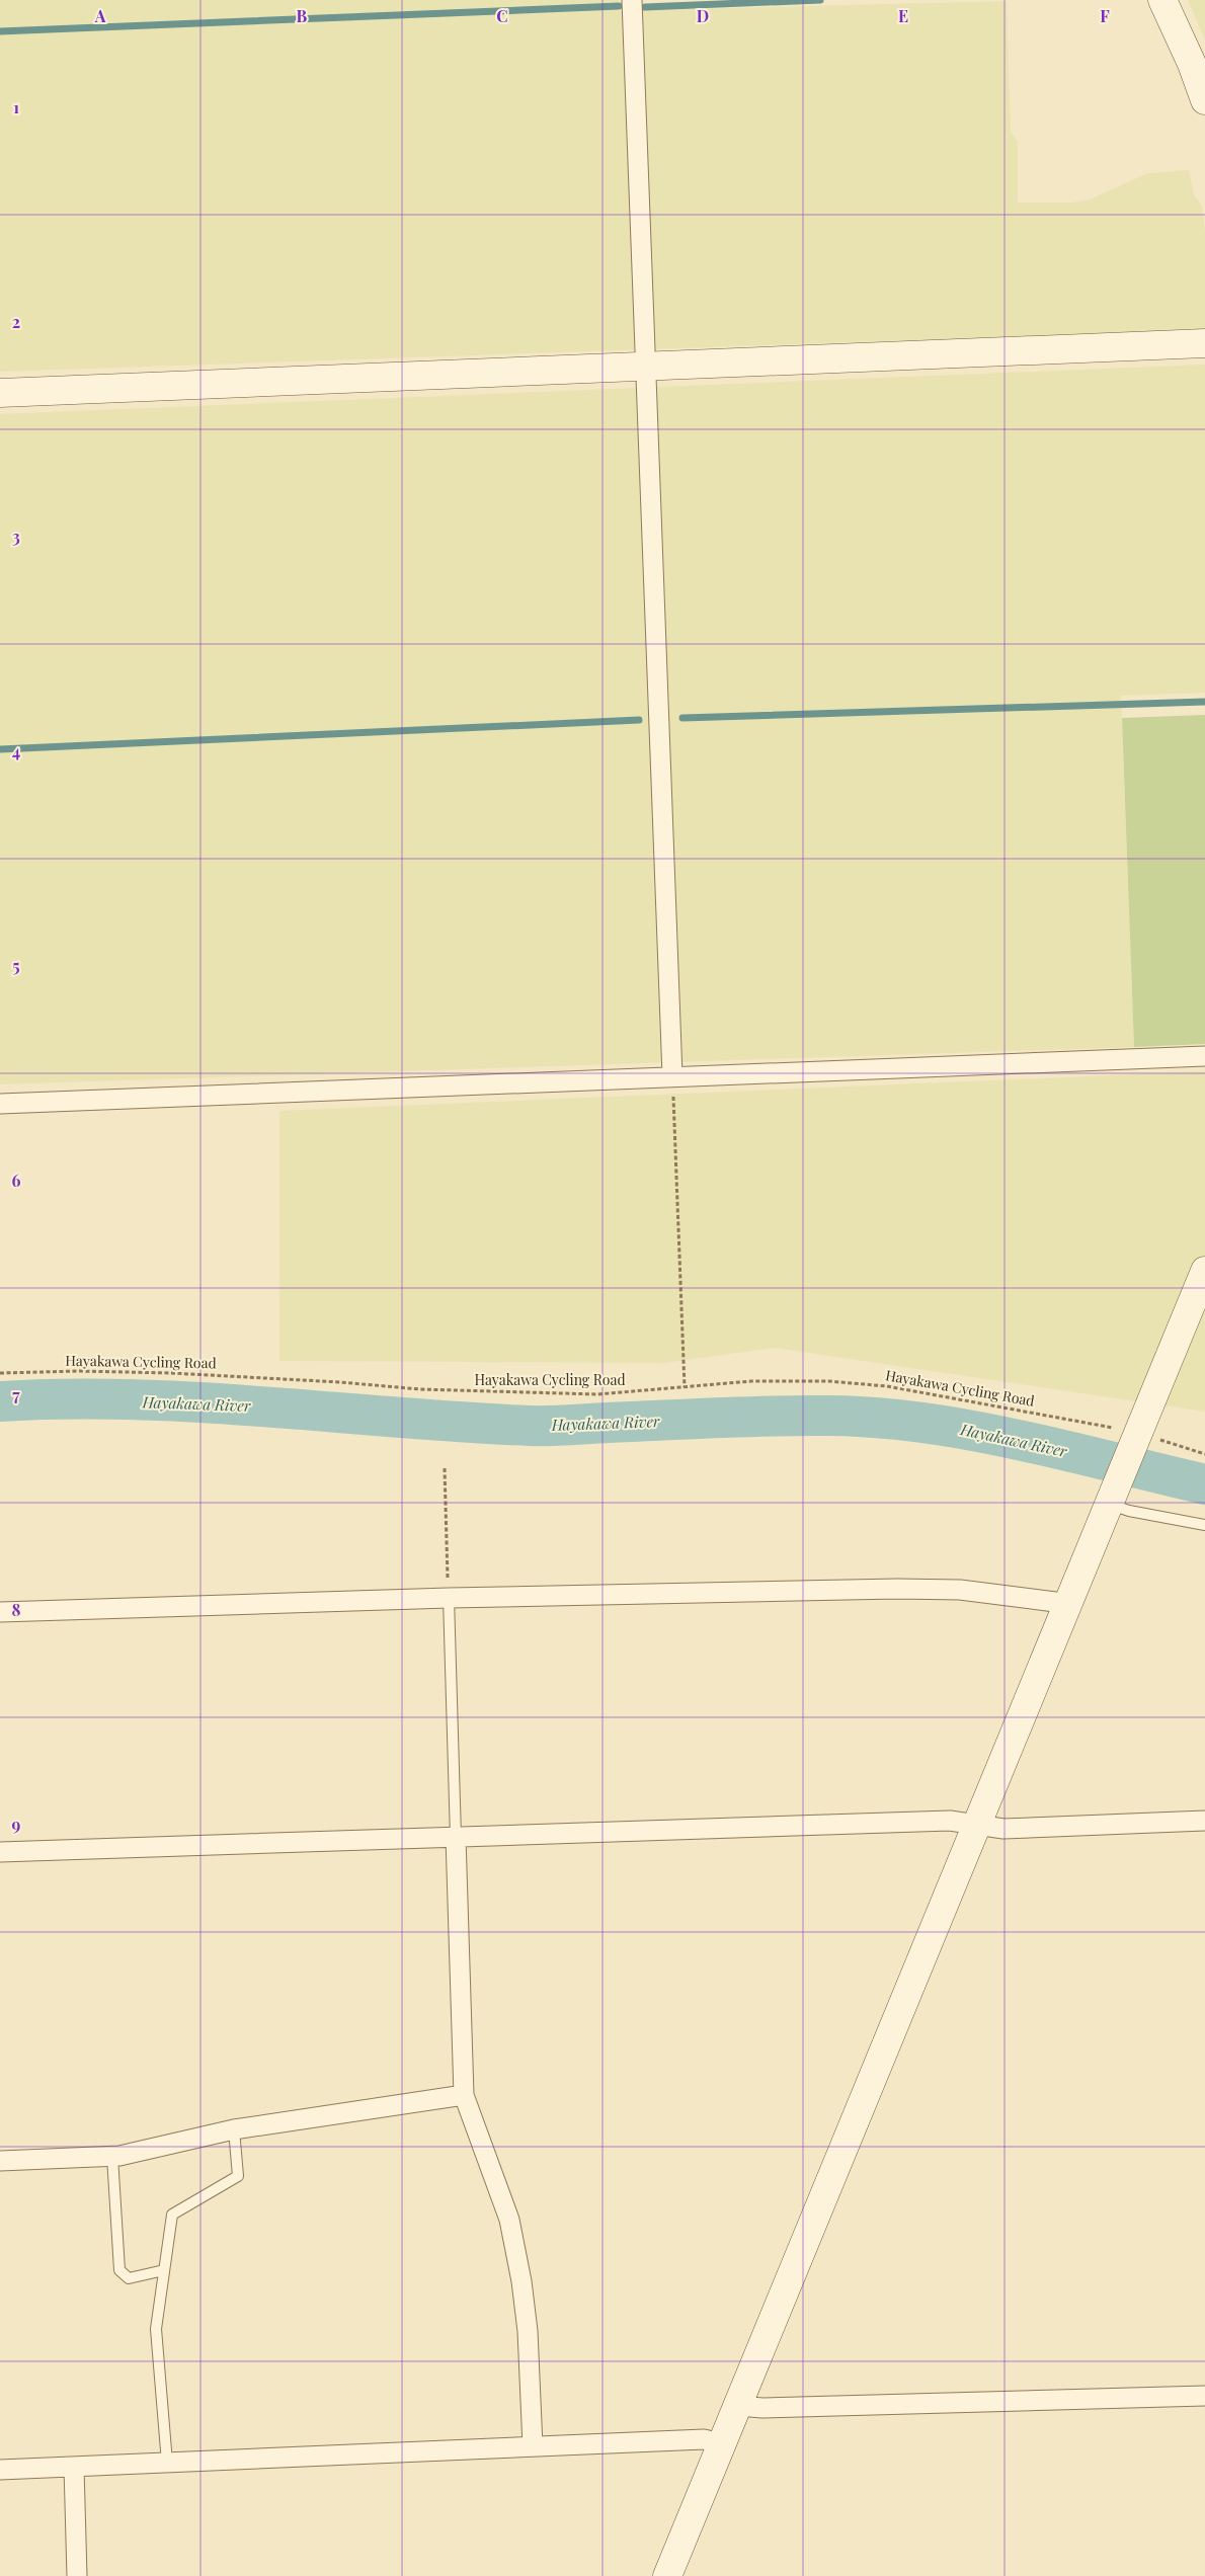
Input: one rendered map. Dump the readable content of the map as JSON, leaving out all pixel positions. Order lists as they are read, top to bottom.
{
  "streets": {
    "path": ["Hayakawa Cycling Road"]
  },
  "water": ["Hayakawa River"],
  "grid": {
    "columns": [
      "A",
      "B",
      "C",
      "D",
      "E",
      "F"
    ],
    "rows": [
      "1",
      "2",
      "3",
      "4",
      "5",
      "6",
      "7",
      "8",
      "9"
    ]
  }
}
